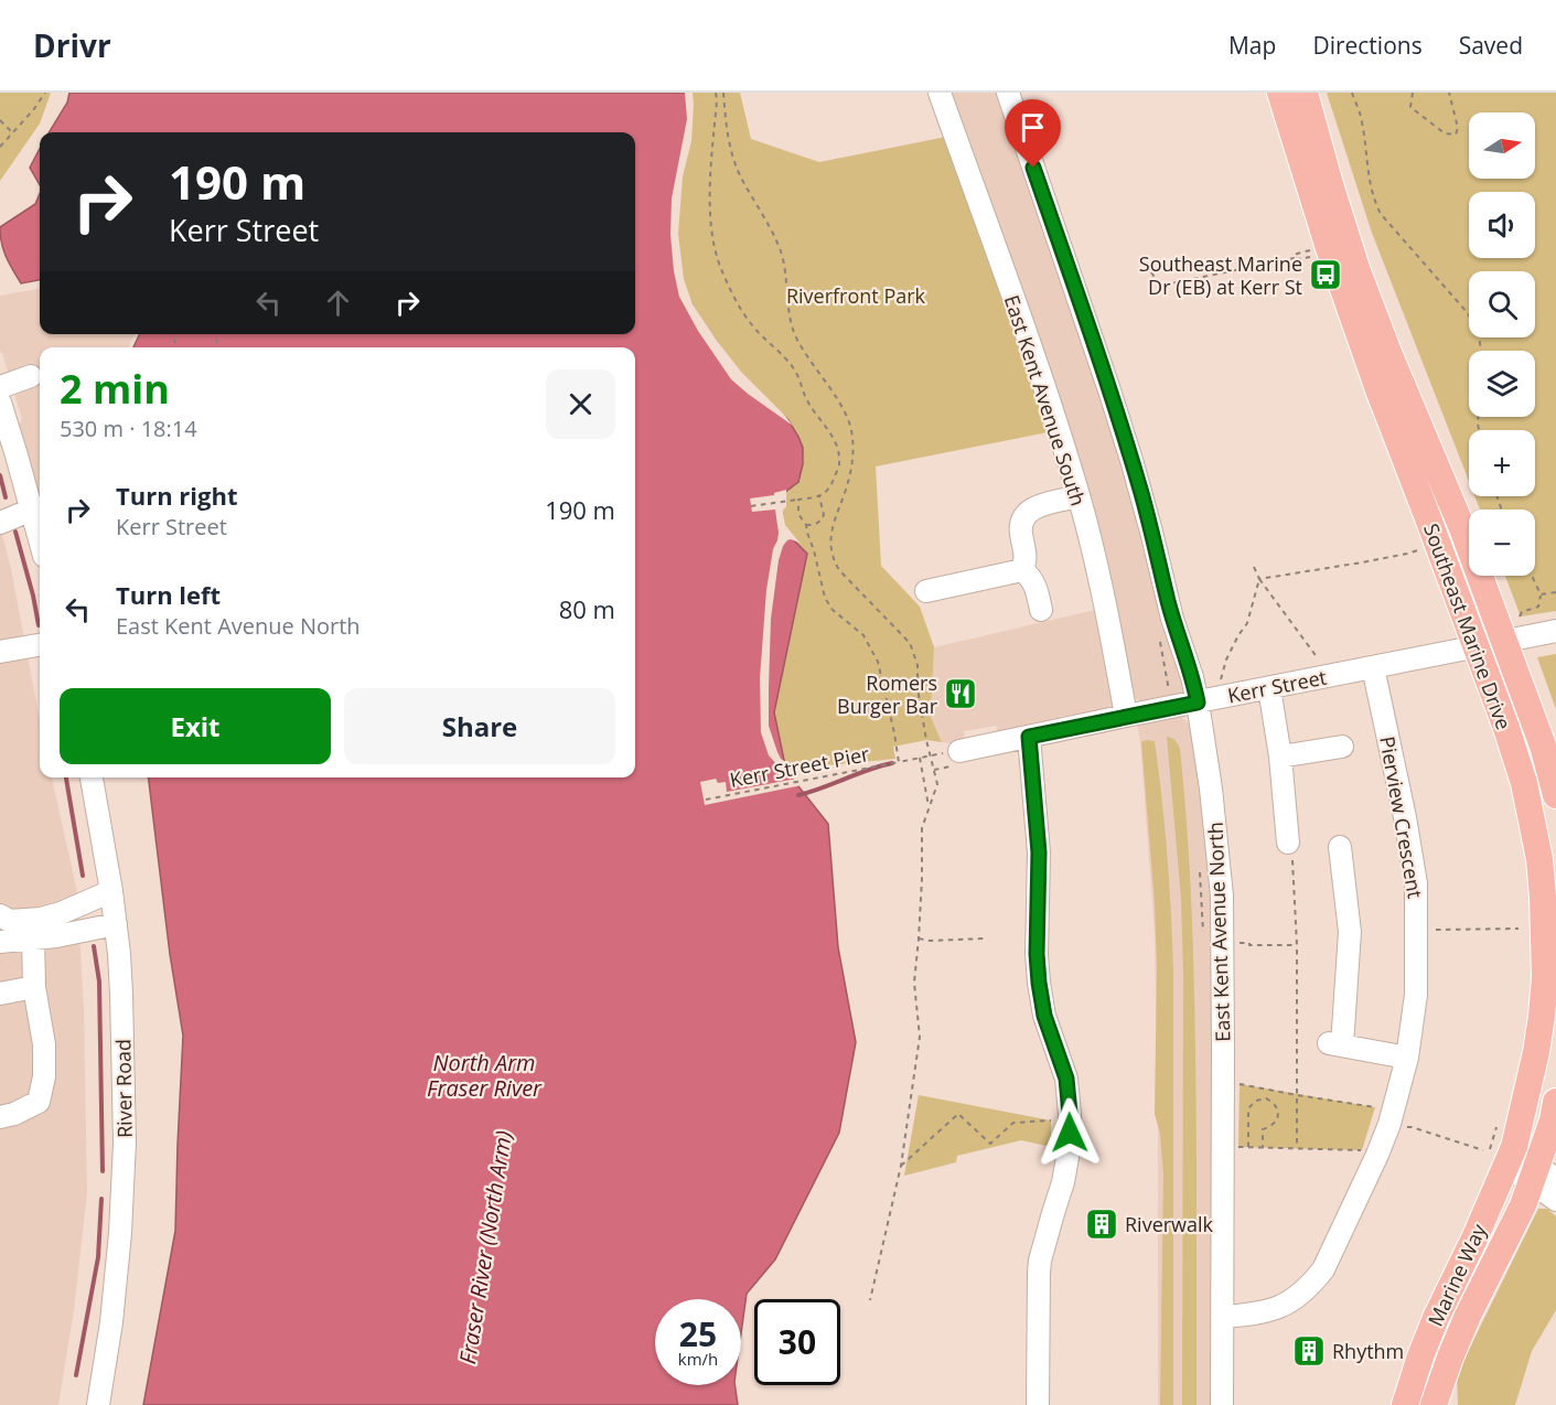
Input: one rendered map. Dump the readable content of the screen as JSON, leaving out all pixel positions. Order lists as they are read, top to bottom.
{
  "streets": {
    "main road": ["Southeast Marine Drive", "Marine Way"],
    "street": [
      "East Kent Avenue South",
      "Kerr Street",
      "Pierview Crescent",
      "East Kent Avenue North",
      "River Road"
    ],
    "path": ["Kerr Street Pier"]
  },
  "crossings": [
    ["East Kent Avenue South", "Kerr Street"],
    ["Southeast Marine Drive", "Kerr Street"],
    ["Southeast Marine Drive", "Marine Way"],
    ["Kerr Street", "Pierview Crescent"],
    ["Kerr Street", "East Kent Avenue North"],
    ["Pierview Crescent", "East Kent Avenue North"]
  ],
  "water": ["North Arm Fraser River", "Fraser River (North Arm)"],
  "parks": ["Riverfront Park"],
  "places": {
    "bus stop": ["Southeast Marine Dr (EB) at Kerr St"],
    "restaurant": ["Romers Burger Bar"],
    "building": ["Riverwalk", "Rhythm"]
  },
  "north": "right",
  "page": {
    "header": "Drivr",
    "nav": ["Map", "Directions", "Saved"],
    "map_buttons": ["+", "−"],
    "turn": ["190 m", "Kerr Street"],
    "heading": ["2 min", "530 m · 18:14"],
    "list": [
      {
        "name": "Turn right",
        "note": "Kerr Street",
        "value": "190 m"
      },
      {
        "name": "Turn left",
        "note": "East Kent Avenue North",
        "value": "80 m"
      }
    ],
    "buttons": ["Exit", "Share"],
    "speed": "25 km/h",
    "limit": "30"
  }
}
